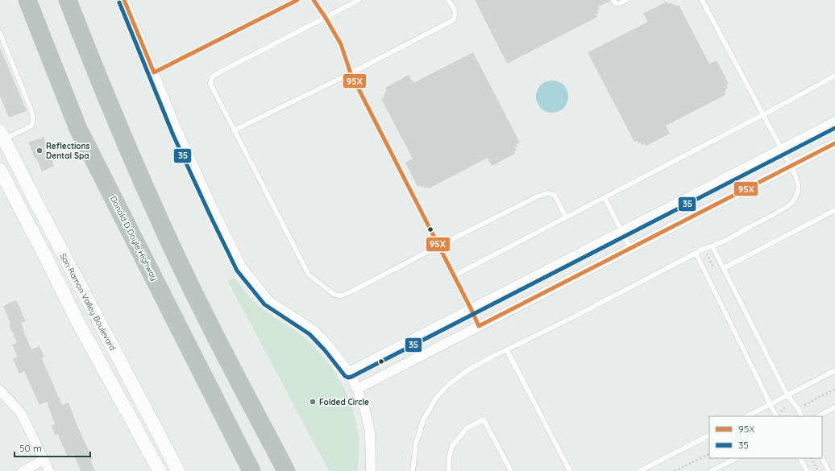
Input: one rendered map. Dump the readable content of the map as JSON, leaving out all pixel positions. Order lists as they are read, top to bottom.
{
  "streets": {
    "highway": ["Donald D Doyle Highway"],
    "main road": ["San Ramon Valley Boulevard"]
  },
  "places": ["Reflections Dental Spa", "Folded Circle"],
  "lines": ["transit line 95X", "transit line 35"],
  "legend": ["95X", "35"],
  "scale_bar": "50 m"
}
